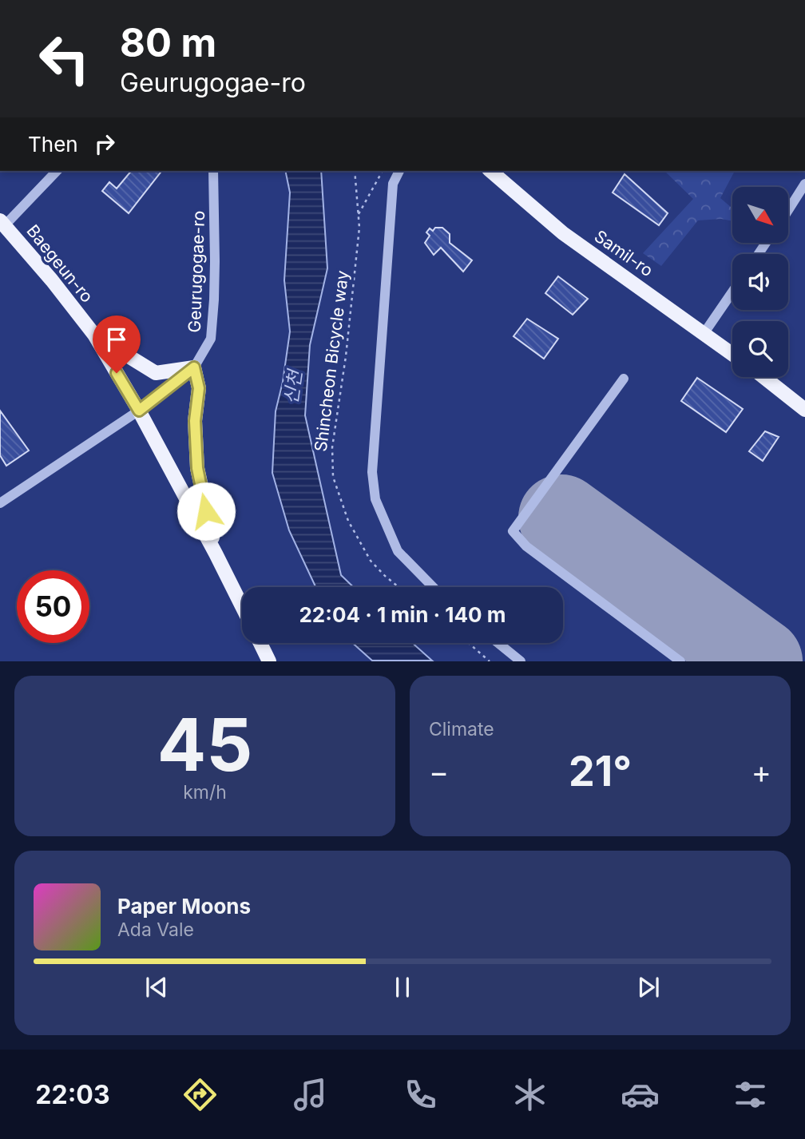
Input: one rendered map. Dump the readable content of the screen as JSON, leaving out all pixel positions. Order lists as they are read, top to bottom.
{
  "streets": {
    "main road": ["Samil-ro", "Baegeun-ro"],
    "street": ["Geurugogae-ro"],
    "path": ["Shincheon Bicycle way"]
  },
  "crossings": [
    ["Baegeun-ro", "Geurugogae-ro"]
  ],
  "water": ["신천"],
  "north": "bottom right",
  "page": {
    "turn": ["80 m", "Geurugogae-ro"],
    "then": "Then",
    "limit": "50",
    "trip": "22:04 · 1 min · 140 m",
    "tile": [
      ["45", "km/h"],
      "Climate"
    ],
    "heat": ["−", "21°", "+"],
    "song": ["Paper Moons", "Ada Vale"],
    "tabs": "22:03"
  }
}
